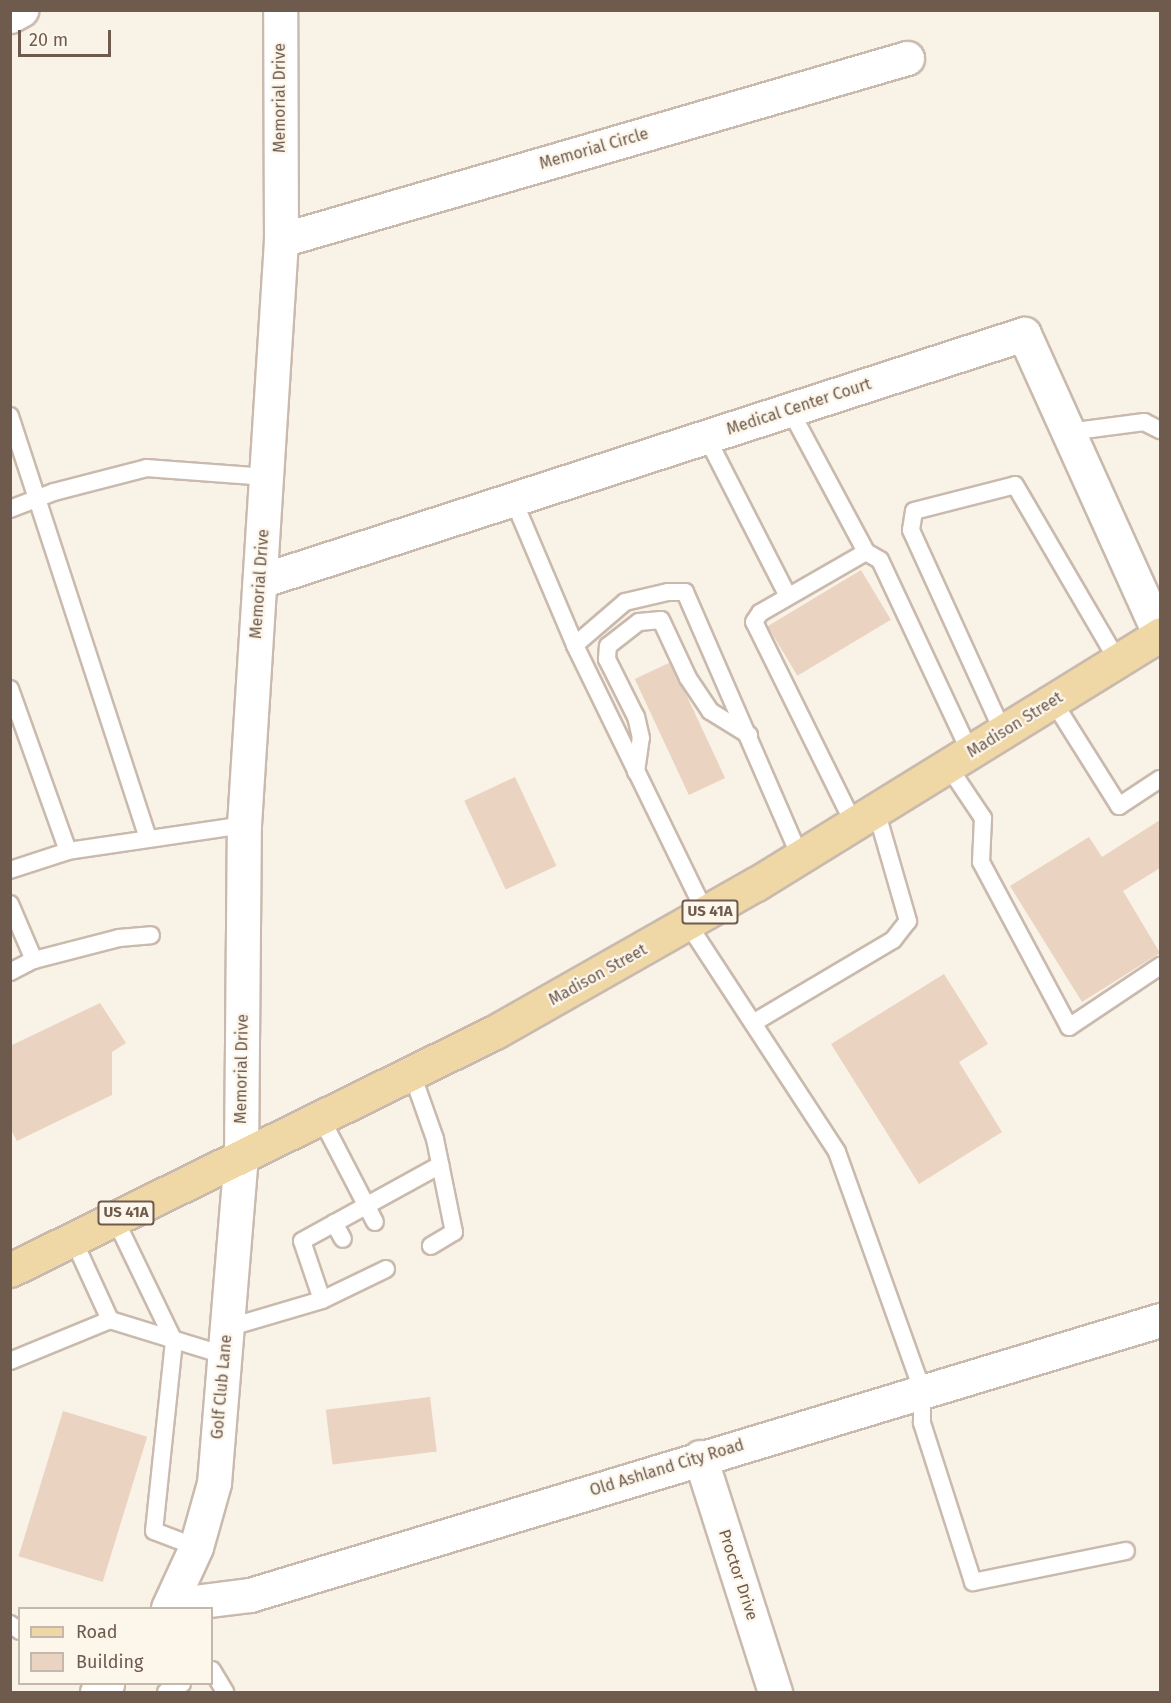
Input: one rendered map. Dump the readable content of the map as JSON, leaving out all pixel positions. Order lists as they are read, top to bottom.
{
  "streets": {
    "main road": ["Madison Street", "US 41A"],
    "street": [
      "Memorial Drive",
      "Memorial Circle",
      "Medical Center Court",
      "Golf Club Lane",
      "Old Ashland City Road",
      "Proctor Drive"
    ]
  },
  "crossings": [
    ["Memorial Drive", "Memorial Circle"],
    ["Memorial Drive", "Medical Center Court"],
    ["Memorial Drive", "Madison Street"],
    ["Memorial Drive", "Golf Club Lane"],
    ["Medical Center Court", "Madison Street"],
    ["Madison Street", "Golf Club Lane"],
    ["Golf Club Lane", "Old Ashland City Road"],
    ["Old Ashland City Road", "Proctor Drive"]
  ],
  "legend": ["Road", "Building"],
  "scale_bar": "20 m"
}
